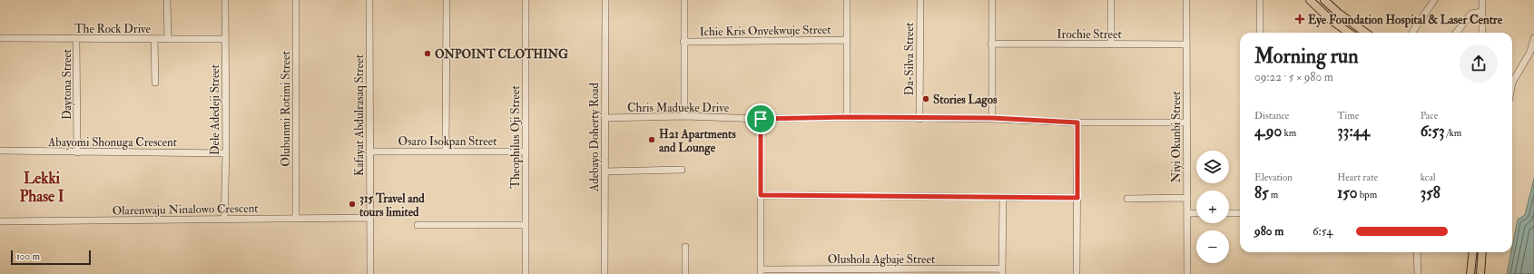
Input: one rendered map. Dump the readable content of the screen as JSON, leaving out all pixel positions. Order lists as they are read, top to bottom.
{
  "streets": {
    "street": [
      "The Rock Drive",
      "Ichie Kris Onyekwuje Street",
      "Irochie Street",
      "Da-Silva Street",
      "Daytona Street",
      "Chris Madueke Drive",
      "Olubunmi Rotimi Street",
      "Dele Adedeji Street",
      "Kafayat Abdulrasaq Street",
      "Theophilus Oji Street",
      "Adebayo Doherty Road",
      "Niyi Okunbi Street",
      "Osaro Isokpan Street",
      "Abayomi Shonuga Crescent",
      "Olarenwaju Ninalowo Crescent",
      "Olushola Agbaje Street"
    ]
  },
  "crossings": [
    ["The Rock Drive", "Daytona Street"],
    ["The Rock Drive", "Dele Adedeji Street"],
    ["Irochie Street", "Niyi Okunbi Street"],
    ["Da-Silva Street", "Chris Madueke Drive"],
    ["Daytona Street", "Abayomi Shonuga Crescent"],
    ["Chris Madueke Drive", "Adebayo Doherty Road"],
    ["Chris Madueke Drive", "Niyi Okunbi Street"],
    ["Olubunmi Rotimi Street", "Olarenwaju Ninalowo Crescent"],
    ["Dele Adedeji Street", "Abayomi Shonuga Crescent"],
    ["Dele Adedeji Street", "Olarenwaju Ninalowo Crescent"],
    ["Kafayat Abdulrasaq Street", "Osaro Isokpan Street"],
    ["Kafayat Abdulrasaq Street", "Olarenwaju Ninalowo Crescent"],
    ["Theophilus Oji Street", "Osaro Isokpan Street"]
  ],
  "districts": ["Lekki Phase I"],
  "places": {
    "health": ["Eye Foundation Hospital & Laser Centre"],
    "other": [
      "ONPOINT CLOTHING",
      "Stories Lagos",
      "H21 Apartments and Lounge",
      "315 Travel and tours limited"
    ]
  },
  "scale_bar": "100 m",
  "page": {
    "heading": ["Morning run", "09:22 · 5 × 980 m"],
    "stats": [
      ["Distance", "4.90 km"],
      ["Time", "33:44"],
      ["Pace", "6:53 /km"],
      ["Elevation", "85 m"],
      ["Heart rate", "150 bpm"],
      ["kcal", "358"]
    ],
    "map_buttons": ["+", "−"],
    "list": [
      {
        "name": "980 m",
        "note": "6:54"
      }
    ],
    "scale": "100 m"
  }
}
